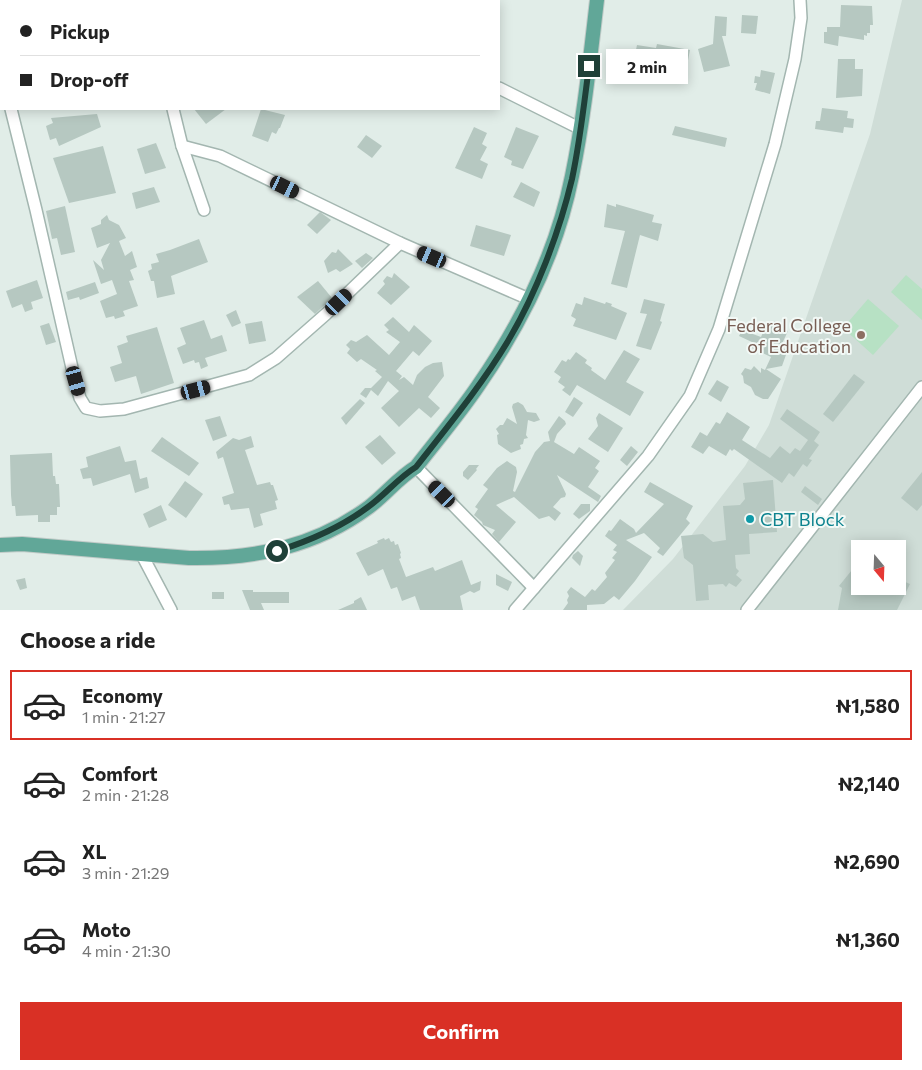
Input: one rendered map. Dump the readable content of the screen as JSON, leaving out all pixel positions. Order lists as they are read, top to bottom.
{
  "places": ["Federal College of Education", "CBT Block"],
  "north": "bottom",
  "page": {
    "banner": ["Pickup", "Drop-off"],
    "bubble": "2 min",
    "heading": "Choose a ride",
    "list": [
      {
        "name": "Economy",
        "note": "1 min · 21:27",
        "value": "₦1,580"
      },
      {
        "name": "Comfort",
        "note": "2 min · 21:28",
        "value": "₦2,140"
      },
      {
        "name": "XL",
        "note": "3 min · 21:29",
        "value": "₦2,690"
      },
      {
        "name": "Moto",
        "note": "4 min · 21:30",
        "value": "₦1,360"
      }
    ],
    "buttons": "Confirm"
  }
}
